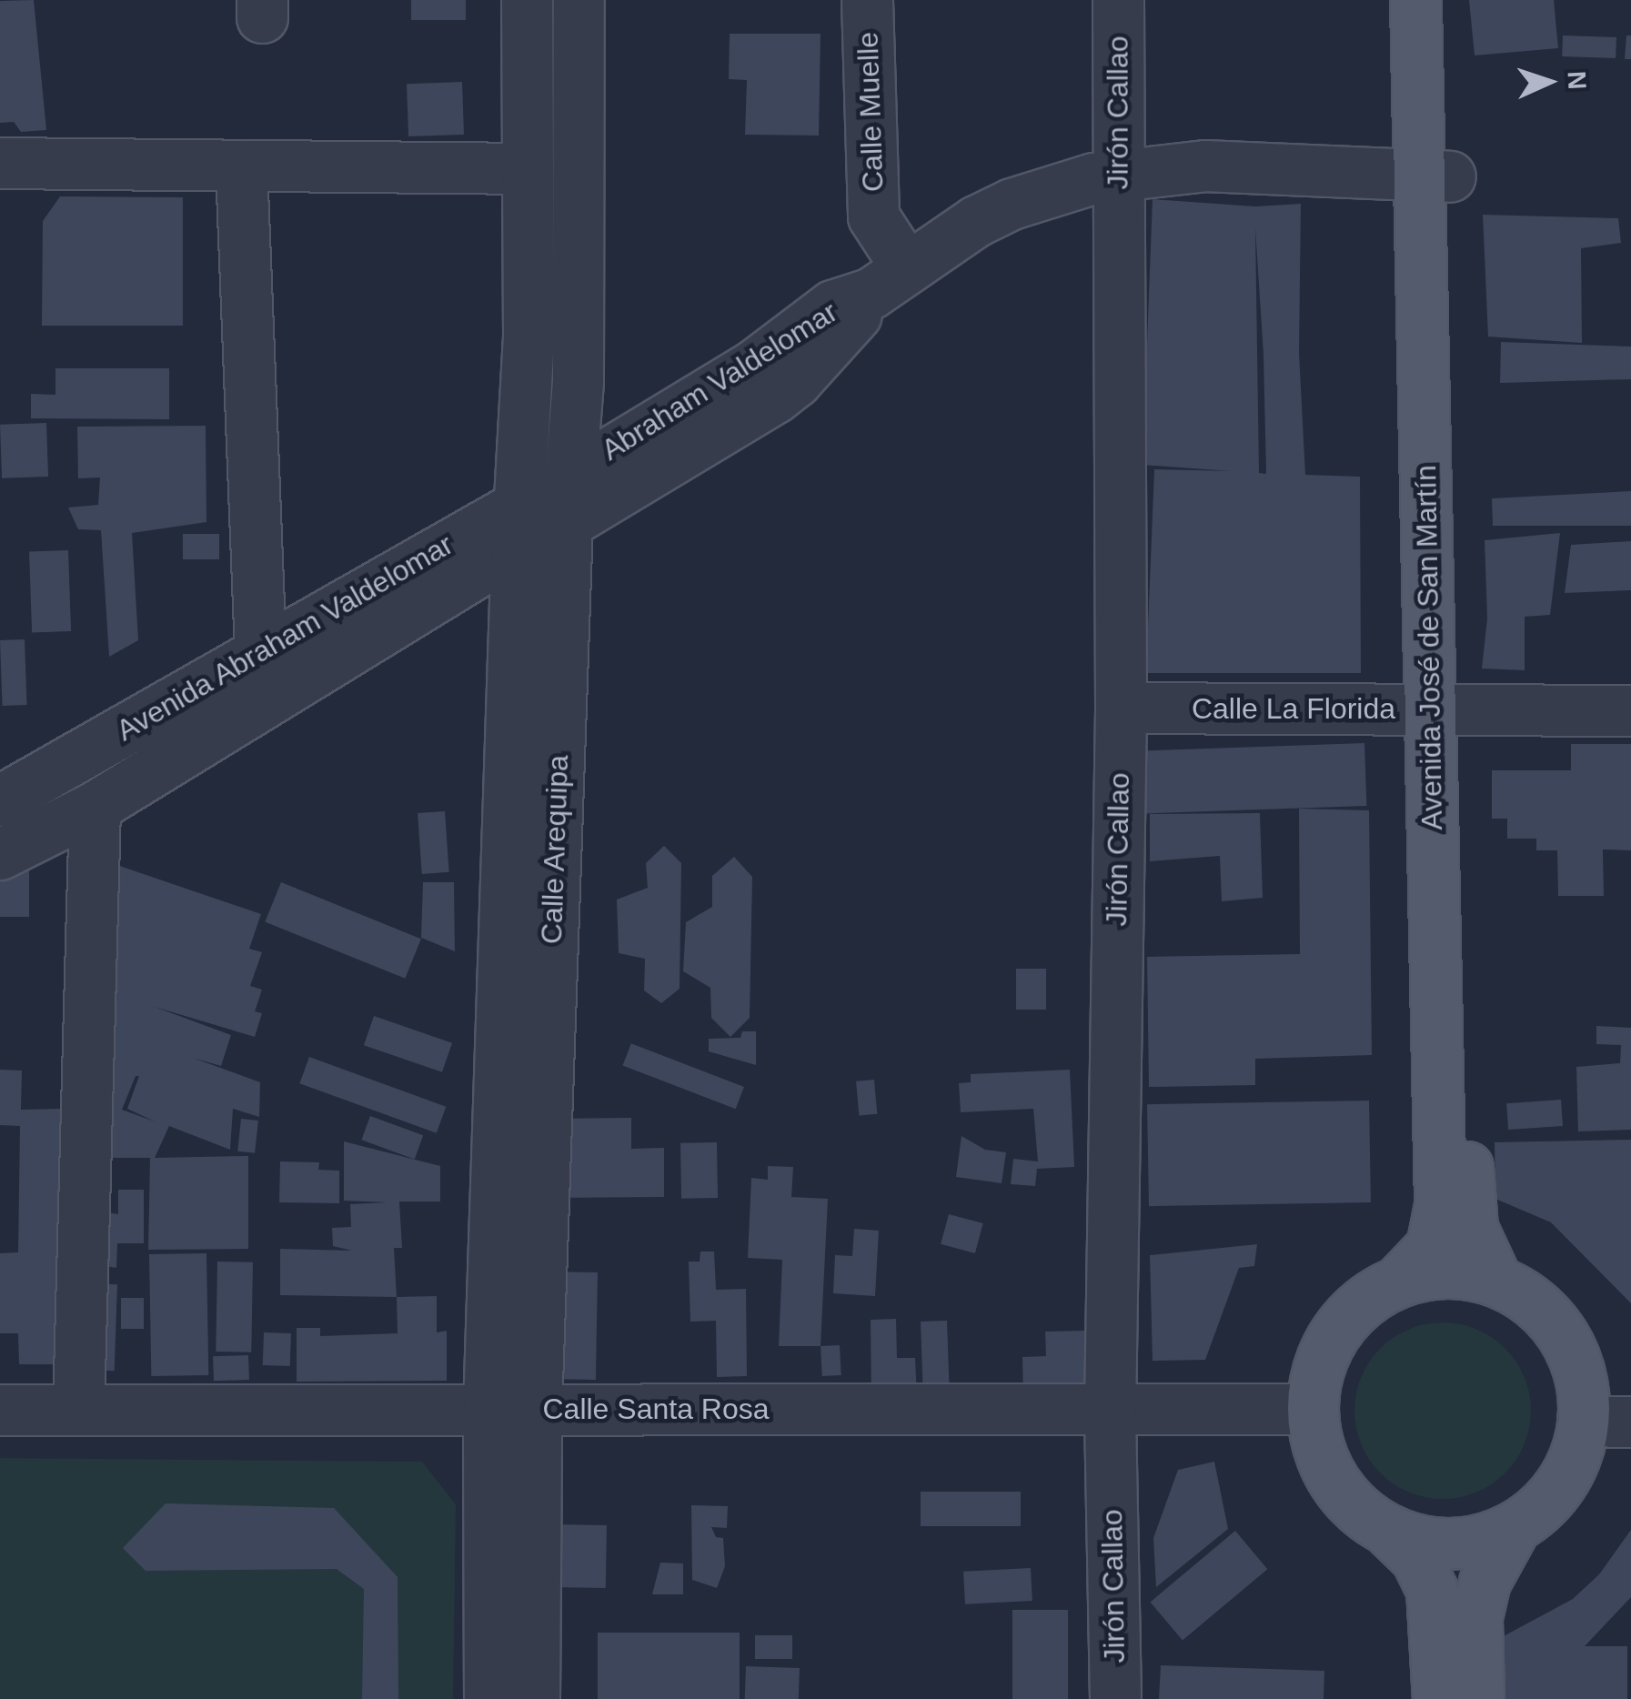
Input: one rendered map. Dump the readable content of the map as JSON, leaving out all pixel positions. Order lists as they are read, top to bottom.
{
  "streets": {
    "main road": ["Avenida José de San Martín"],
    "street": [
      "Calle Muelle",
      "Jirón Callao",
      "Abraham Valdelomar",
      "Avenida Abraham Valdelomar",
      "Calle La Florida",
      "Calle Arequipa",
      "Calle Santa Rosa"
    ]
  },
  "crossings": [
    ["Calle Muelle", "Abraham Valdelomar"],
    ["Jirón Callao", "Abraham Valdelomar"],
    ["Jirón Callao", "Calle La Florida"],
    ["Jirón Callao", "Calle Santa Rosa"],
    ["Abraham Valdelomar", "Avenida Abraham Valdelomar"],
    ["Abraham Valdelomar", "Avenida José de San Martín"],
    ["Abraham Valdelomar", "Calle Arequipa"],
    ["Avenida Abraham Valdelomar", "Calle Arequipa"],
    ["Avenida José de San Martín", "Calle La Florida"],
    ["Avenida José de San Martín", "Calle Santa Rosa"],
    ["Calle Arequipa", "Calle Santa Rosa"]
  ],
  "north": "right"
}
